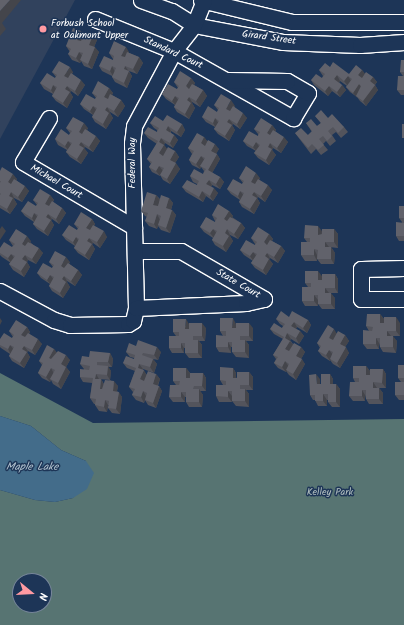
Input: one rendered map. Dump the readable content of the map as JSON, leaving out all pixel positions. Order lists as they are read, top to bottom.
{
  "streets": {
    "street": [
      "Girard Street",
      "Standard Court",
      "Federal Way",
      "Michael Court",
      "State Court"
    ]
  },
  "crossings": [
    ["Girard Street", "Federal Way"],
    ["Standard Court", "Federal Way"],
    ["Federal Way", "Michael Court"],
    ["Federal Way", "State Court"]
  ],
  "water": ["Maple Lake"],
  "parks": ["Kelley Park"],
  "places": ["Forbush School at Oakmont Upper"],
  "north": "right"
}
